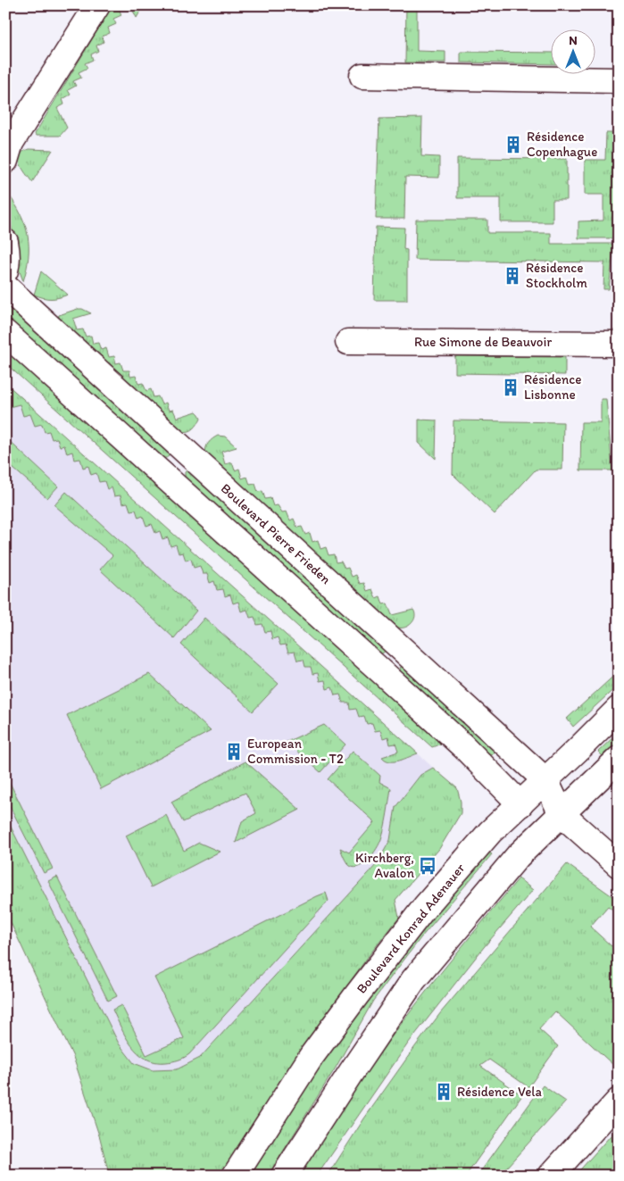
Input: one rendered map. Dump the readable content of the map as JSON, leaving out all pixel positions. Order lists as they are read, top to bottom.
{
  "streets": {
    "main road": ["Rue Simone de Beauvoir", "Boulevard Pierre Frieden", "Boulevard Konrad Adenauer"]
  },
  "crossings": [
    ["Boulevard Pierre Frieden", "Boulevard Konrad Adenauer"]
  ],
  "places": {
    "building": [
      "Résidence Copenhague",
      "Résidence Stockholm",
      "Résidence Lisbonne",
      "European Commission - T2",
      "Résidence Vela"
    ],
    "bus stop": ["Kirchberg, Avalon"]
  },
  "north": "top"
}
